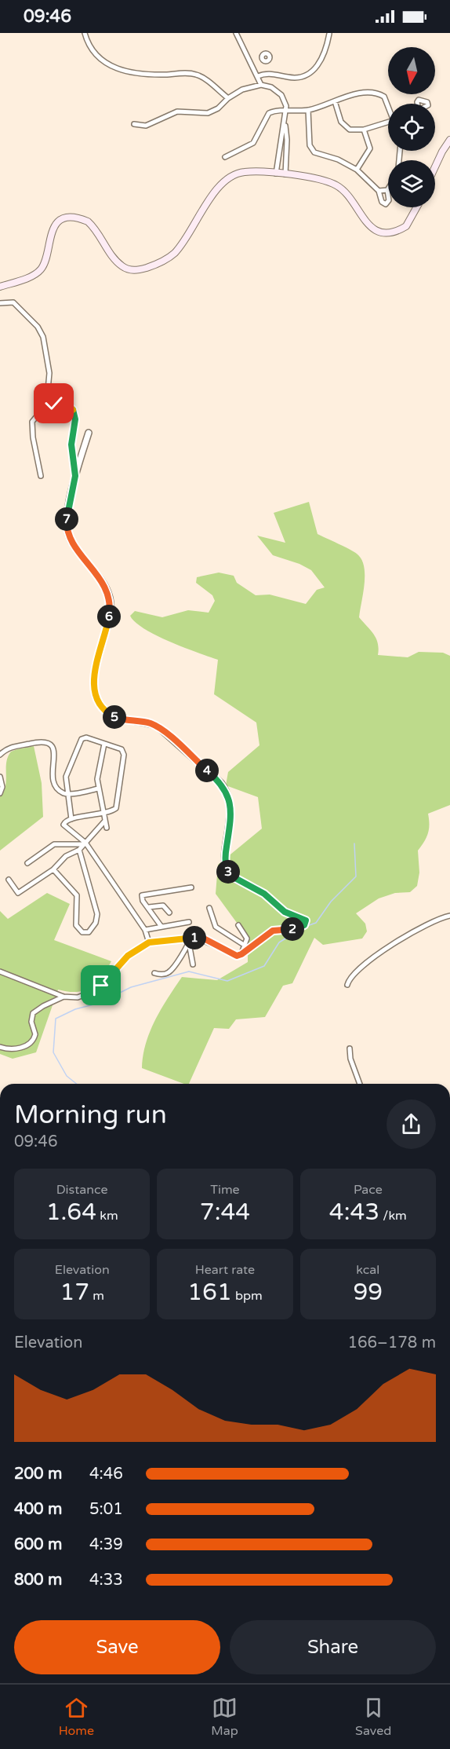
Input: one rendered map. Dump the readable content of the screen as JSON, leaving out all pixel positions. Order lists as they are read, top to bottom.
{
  "north": "bottom",
  "page": {
    "status": "09:46",
    "pins": [
      "7",
      "6",
      "5",
      "4",
      "3",
      "2",
      "1"
    ],
    "heading": ["Morning run", "09:46"],
    "stats": [
      ["Distance", "1.64 km"],
      ["Time", "7:44"],
      ["Pace", "4:43 /km"],
      ["Elevation", "17 m"],
      ["Heart rate", "161 bpm"],
      ["kcal", "99"]
    ],
    "chart": ["Elevation", "166–178 m"],
    "list": [
      {
        "name": "200 m",
        "note": "4:46"
      },
      {
        "name": "400 m",
        "note": "5:01"
      },
      {
        "name": "600 m",
        "note": "4:39"
      },
      {
        "name": "800 m",
        "note": "4:33"
      }
    ],
    "buttons": ["Save", "Share"],
    "tabs": ["Home", "Map", "Saved"]
  }
}
